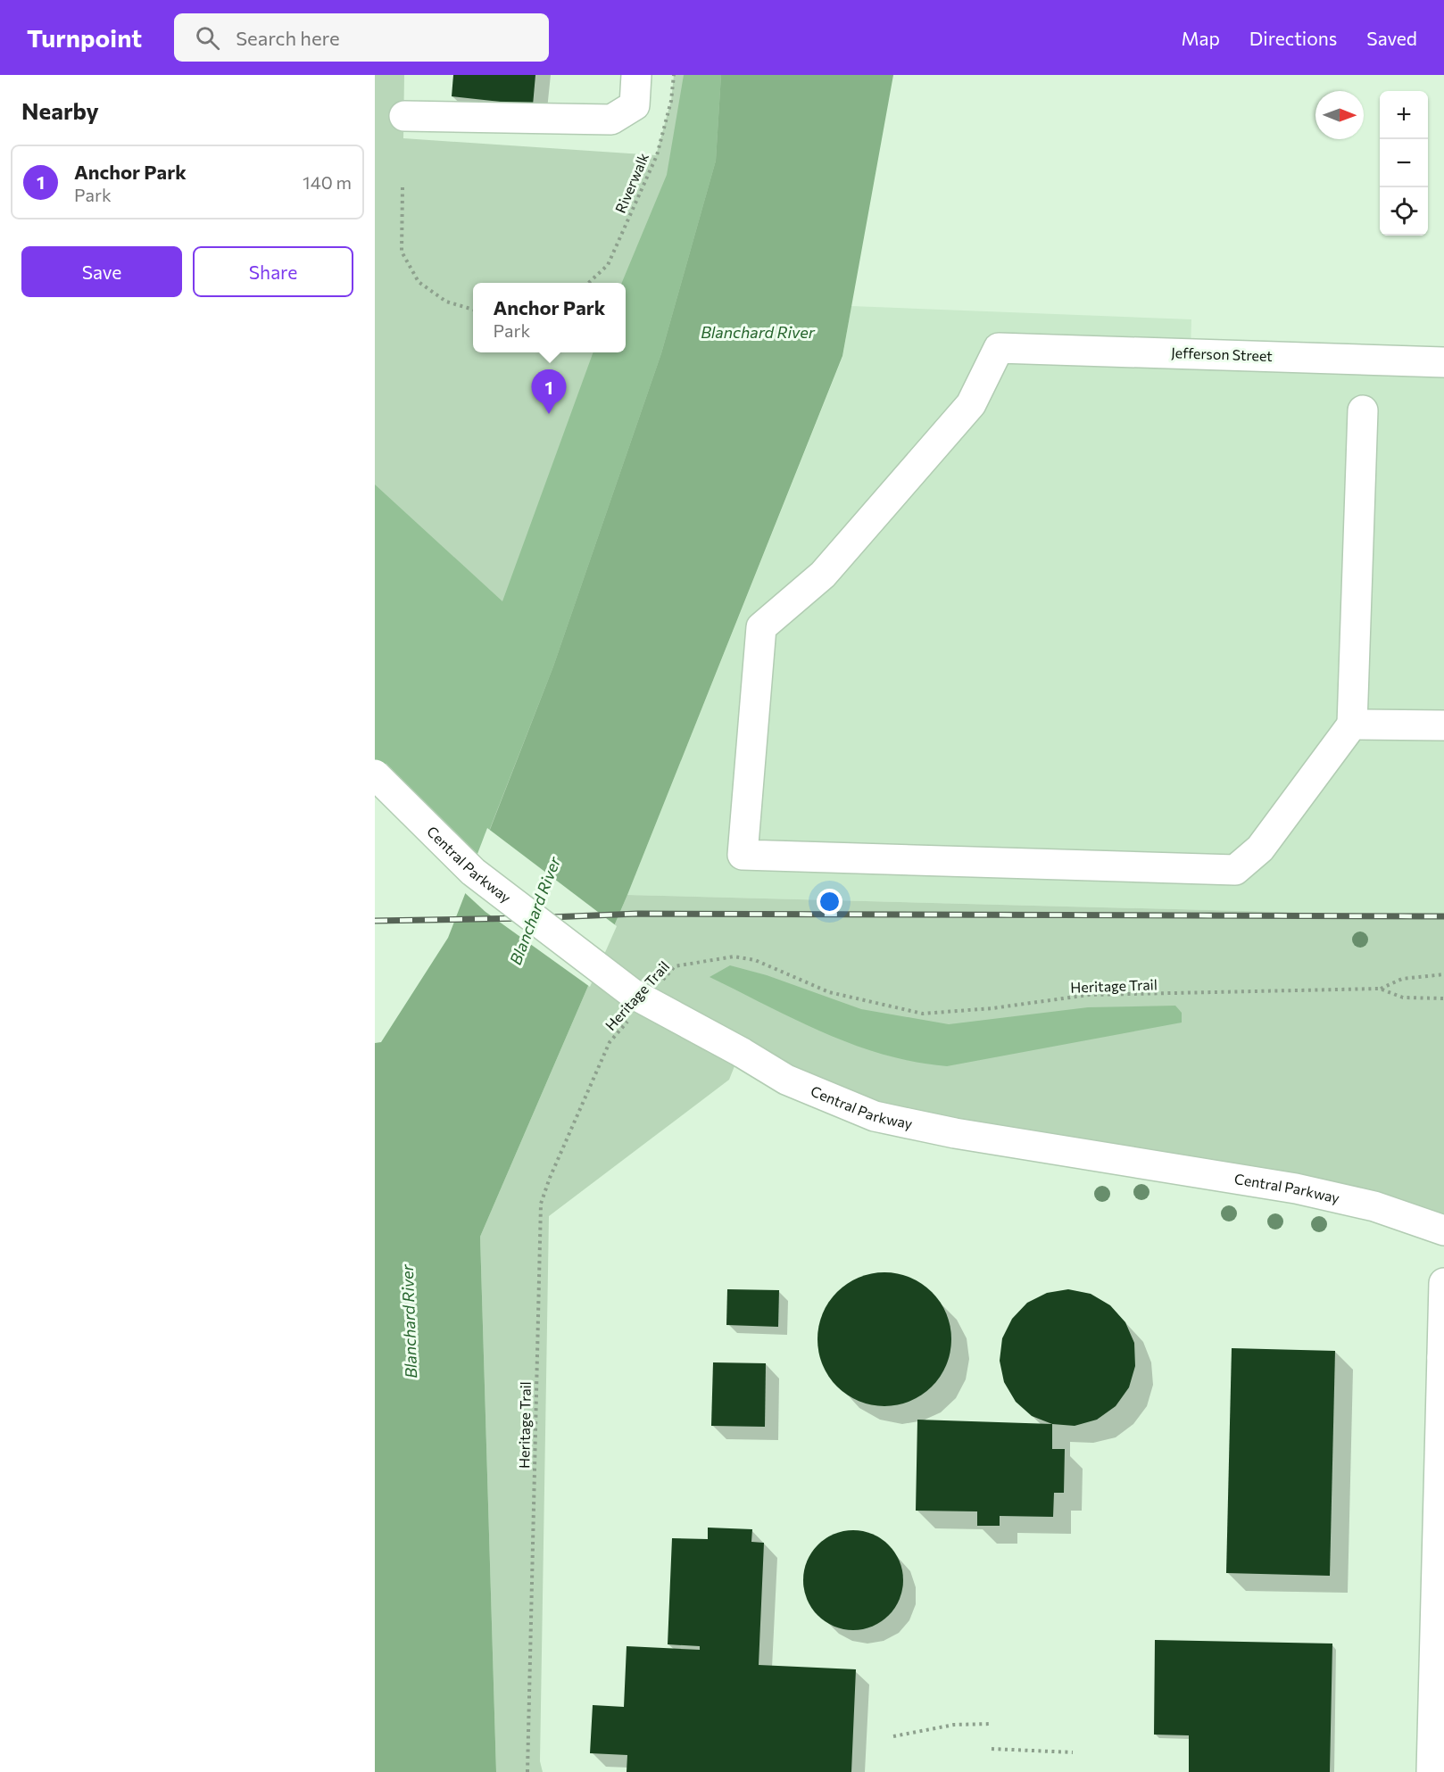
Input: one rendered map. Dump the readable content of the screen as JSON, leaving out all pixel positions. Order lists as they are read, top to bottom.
{
  "streets": {
    "main road": ["Jefferson Street", "Central Parkway"],
    "path": ["Riverwalk", "Heritage Trail"]
  },
  "water": ["Blanchard River"],
  "north": "right",
  "page": {
    "header": "Turnpoint",
    "search": "Search here",
    "nav": ["Map", "Directions", "Saved"],
    "heading": "Nearby",
    "map_buttons": ["+", "−"],
    "list": [
      {
        "mark": "1",
        "name": "Anchor Park",
        "note": "Park",
        "value": "140 m"
      }
    ],
    "buttons": ["Save", "Share"],
    "popup": ["Anchor Park", "Park"],
    "pins": "1"
  }
}
